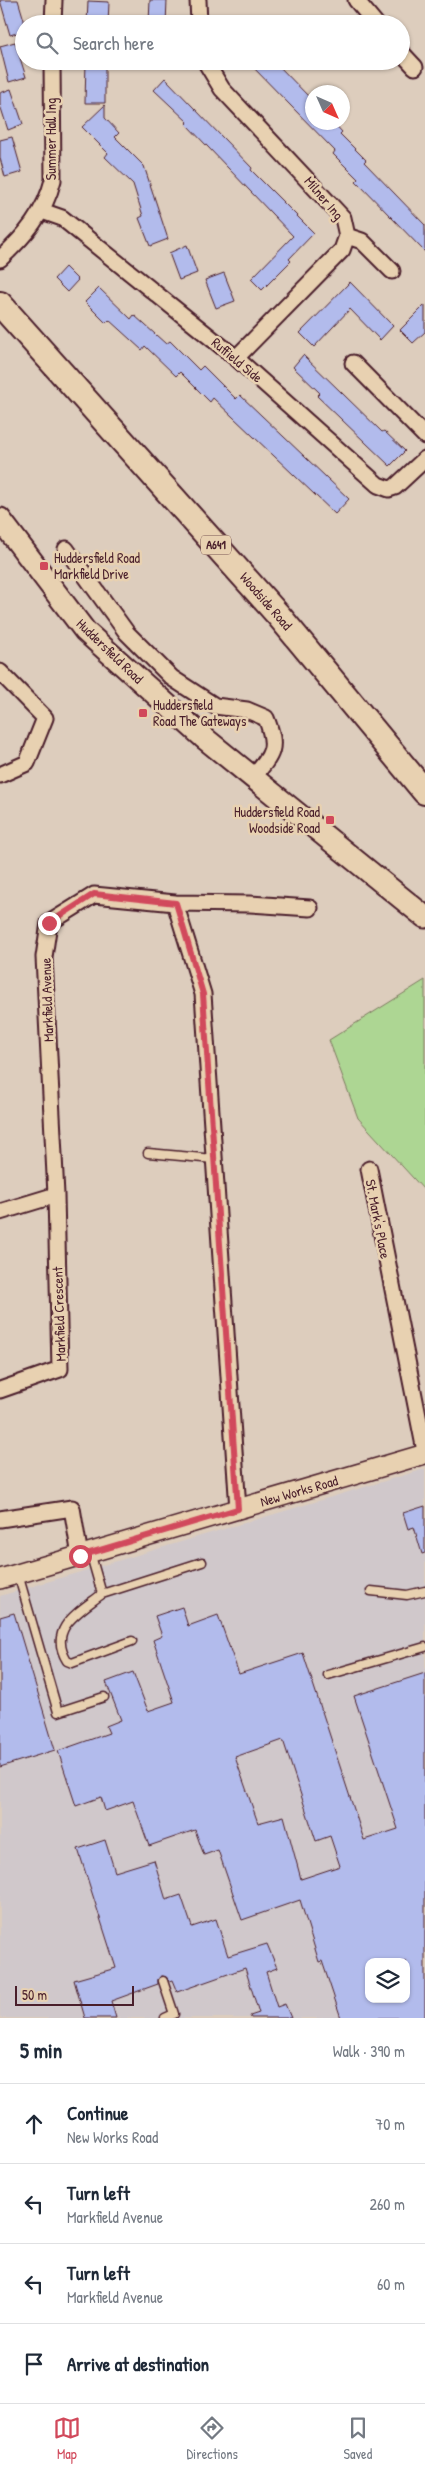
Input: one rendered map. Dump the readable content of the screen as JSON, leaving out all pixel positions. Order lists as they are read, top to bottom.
{
  "streets": {
    "main road": ["A641", "Woodside Road", "Huddersfield Road"],
    "street": [
      "Summer Hall Ing",
      "Milner Ing",
      "Ruffield Side",
      "Markfield Avenue",
      "St. Mark's Place",
      "Markfield Crescent",
      "New Works Road"
    ]
  },
  "crossings": [
    ["Summer Hall Ing", "Ruffield Side"],
    ["Milner Ing", "Ruffield Side"],
    ["Markfield Avenue", "Markfield Crescent"],
    ["St. Mark's Place", "New Works Road"]
  ],
  "places": {
    "transit": ["Huddersfield Road Markfield Drive", "Huddersfield Road The Gateways", "Huddersfield Road Woodside Road"]
  },
  "scale_bar": "50 m",
  "north": "bottom right",
  "page": {
    "search": "Search here",
    "scale": "50 m",
    "heading": ["5 min", "Walk · 390 m"],
    "list": [
      ["Continue", "New Works Road", "70 m"],
      ["Turn left", "Markfield Avenue", "260 m"],
      ["Turn left", "Markfield Avenue", "60 m"],
      "Arrive at destination"
    ],
    "nav": ["Map", "Directions", "Saved"]
  }
}
